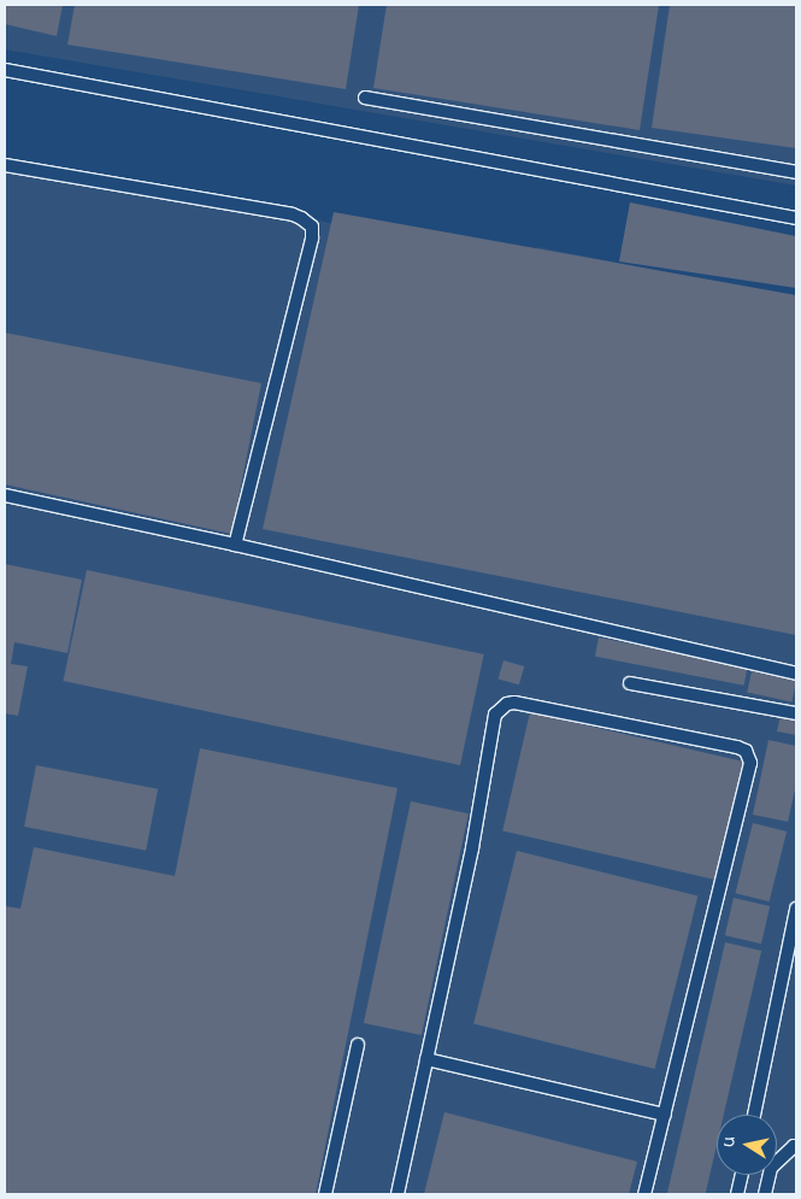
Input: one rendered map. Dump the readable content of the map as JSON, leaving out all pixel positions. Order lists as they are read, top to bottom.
{
  "north": "left"
}
